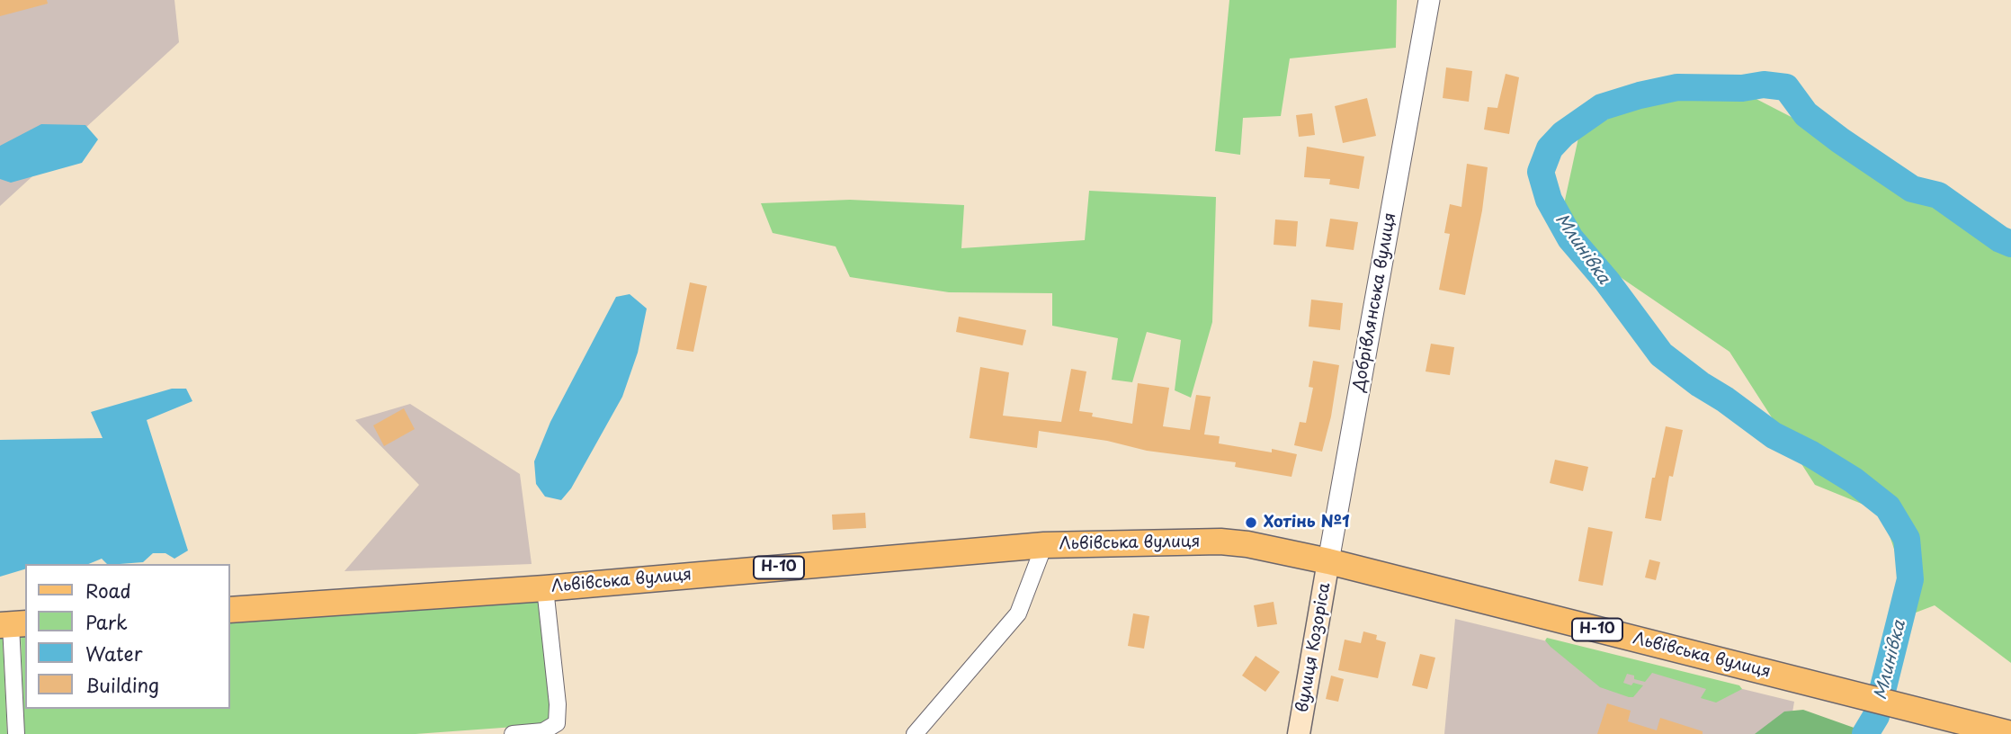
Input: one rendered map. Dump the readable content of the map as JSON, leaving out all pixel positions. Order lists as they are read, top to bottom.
{
  "streets": {
    "main road": ["Львівська вулиця", "Н-10", "вулиця Козоріса"],
    "street": ["Добрівлянська вулиця"]
  },
  "crossings": [
    ["Добрівлянська вулиця", "Львівська вулиця"],
    ["Добрівлянська вулиця", "вулиця Козоріса"],
    ["Львівська вулиця", "вулиця Козоріса"]
  ],
  "water": ["Млинівка"],
  "places": ["Хотінь №1"],
  "legend": [
    "Road",
    "Park",
    "Water",
    "Building"
  ]
}
